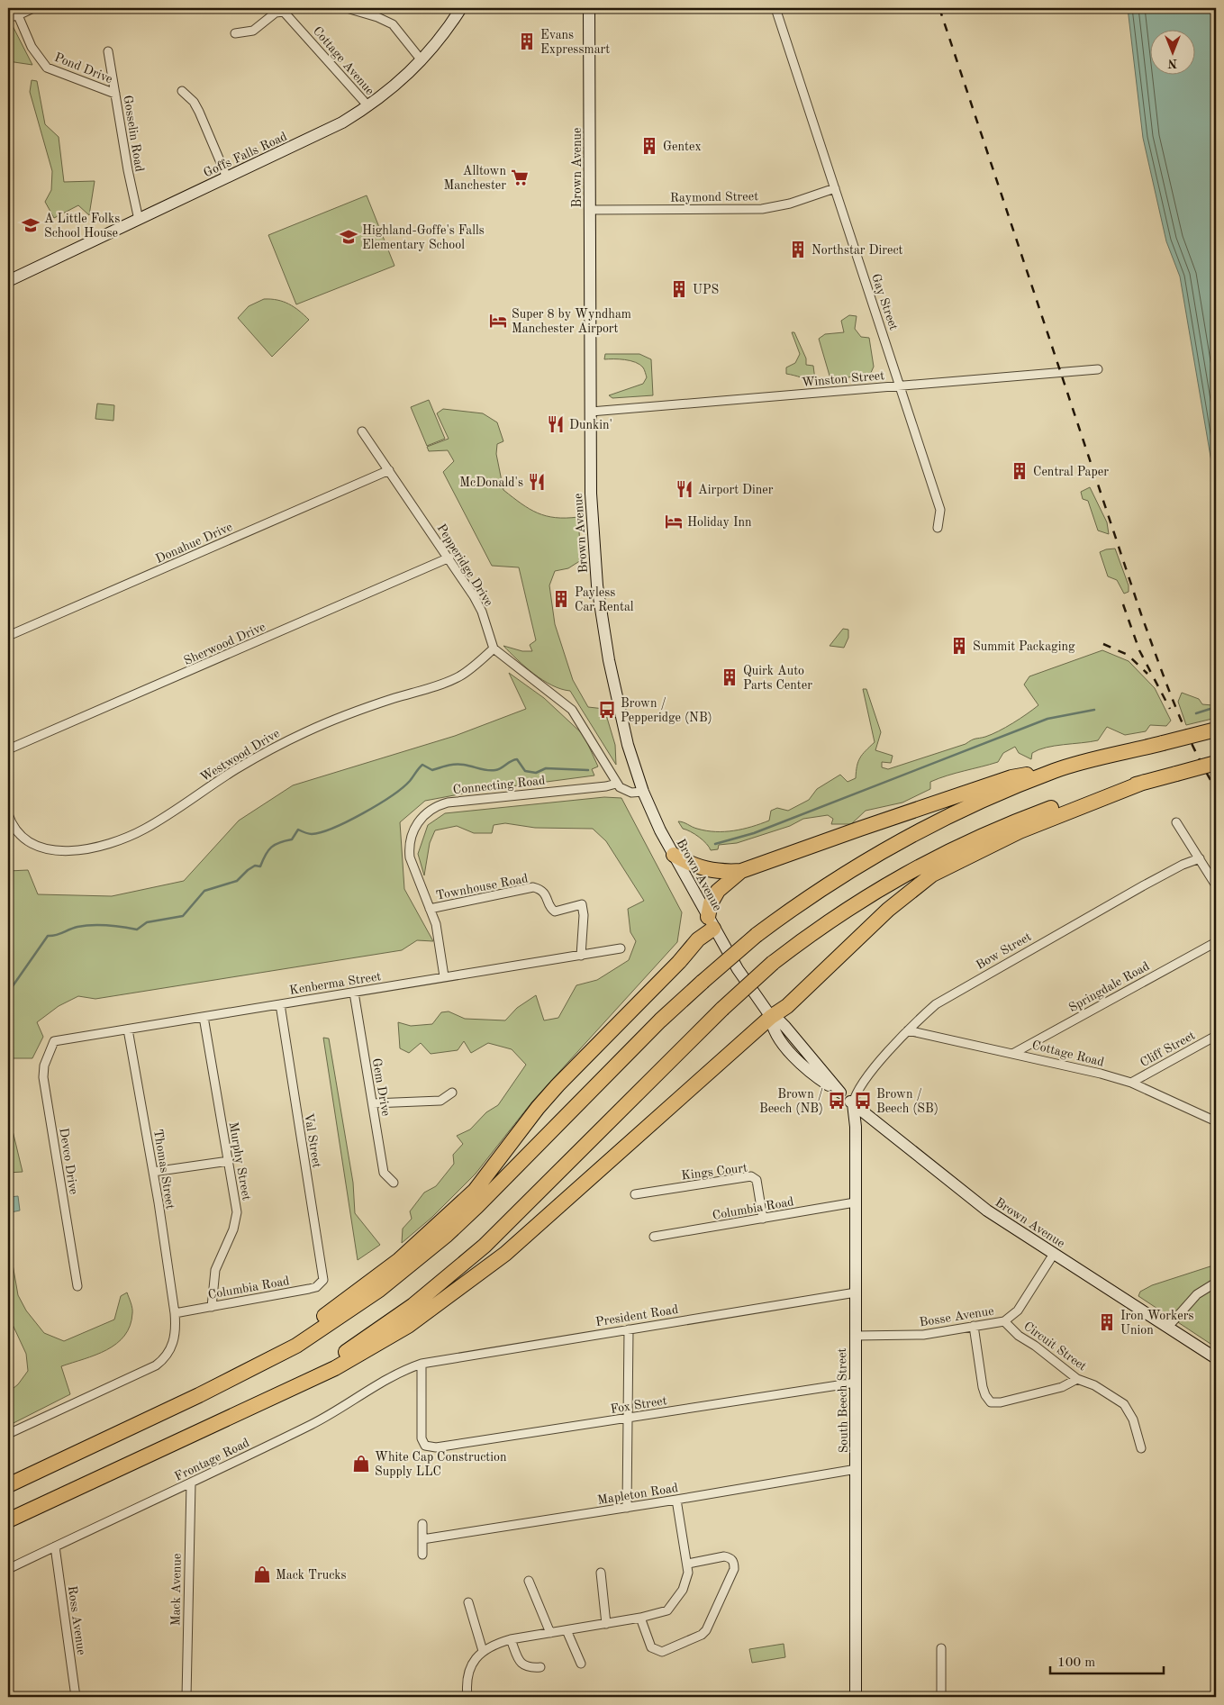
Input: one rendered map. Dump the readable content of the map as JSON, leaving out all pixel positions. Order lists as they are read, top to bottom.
{
  "streets": {
    "main road": ["Goffs Falls Road", "Brown Avenue", "South Beech Street"],
    "street": [
      "Cottage Avenue",
      "Pond Drive",
      "Gosselin Road",
      "Raymond Street",
      "Gay Street",
      "Winston Street",
      "Donahue Drive",
      "Pepperidge Drive",
      "Sherwood Drive",
      "Westwood Drive",
      "Connecting Road",
      "Townhouse Road",
      "Bow Street",
      "Kenberma Street",
      "Springdale Road",
      "Cliff Street",
      "Cottage Road",
      "Gem Drive",
      "Val Street",
      "Devco Drive",
      "Murphy Street",
      "Thomas Street",
      "Kings Court",
      "Columbia Road",
      "President Road",
      "Bosse Avenue",
      "Circuit Street",
      "Fox Street",
      "Frontage Road",
      "Mapleton Road",
      "Mack Avenue",
      "Ross Avenue"
    ]
  },
  "crossings": [
    ["Cottage Avenue", "Goffs Falls Road"],
    ["Pond Drive", "Gosselin Road"],
    ["Gosselin Road", "Goffs Falls Road"],
    ["Brown Avenue", "Raymond Street"],
    ["Brown Avenue", "Winston Street"],
    ["Brown Avenue", "Bow Street"],
    ["Brown Avenue", "Bosse Avenue"],
    ["Brown Avenue", "South Beech Street"],
    ["Raymond Street", "Gay Street"],
    ["Gay Street", "Winston Street"],
    ["Donahue Drive", "Pepperidge Drive"],
    ["Pepperidge Drive", "Sherwood Drive"],
    ["Pepperidge Drive", "Westwood Drive"],
    ["Connecting Road", "Townhouse Road"],
    ["Connecting Road", "Kenberma Street"],
    ["Townhouse Road", "Kenberma Street"],
    ["Bow Street", "Cottage Road"],
    ["Bow Street", "South Beech Street"],
    ["Kenberma Street", "Gem Drive"],
    ["Kenberma Street", "Val Street"],
    ["Kenberma Street", "Devco Drive"],
    ["Kenberma Street", "Murphy Street"],
    ["Kenberma Street", "Thomas Street"],
    ["Springdale Road", "Cottage Road"],
    ["Cliff Street", "Cottage Road"],
    ["Val Street", "Columbia Road"],
    ["Murphy Street", "Columbia Road"],
    ["Thomas Street", "Columbia Road"],
    ["Kings Court", "Columbia Road"],
    ["Columbia Road", "South Beech Street"],
    ["President Road", "South Beech Street"],
    ["President Road", "Fox Street"],
    ["President Road", "Frontage Road"],
    ["Bosse Avenue", "Circuit Street"],
    ["Bosse Avenue", "South Beech Street"],
    ["South Beech Street", "Fox Street"],
    ["South Beech Street", "Mapleton Road"],
    ["Fox Street", "Frontage Road"],
    ["Frontage Road", "Mack Avenue"],
    ["Frontage Road", "Ross Avenue"]
  ],
  "places": {
    "building": [
      "Evans Expressmart",
      "Gentex",
      "Northstar Direct",
      "UPS",
      "Central Paper",
      "Payless Car Rental",
      "Summit Packaging",
      "Quirk Auto Parts Center",
      "Iron Workers Union"
    ],
    "supermarket": ["Alltown Manchester"],
    "school or university": ["A Little Folks School House", "Highland-Goffe's Falls Elementary School"],
    "hotel": ["Super 8 by Wyndham Manchester Airport", "Holiday Inn"],
    "restaurant": ["Dunkin'", "McDonald's", "Airport Diner"],
    "bus stop": ["Brown / Pepperidge (NB)", "Brown / Beech (NB)", "Brown / Beech (SB)"],
    "shop": ["White Cap Construction Supply LLC", "Mack Trucks"]
  },
  "scale_bar": "100 m",
  "north": "bottom"
}
